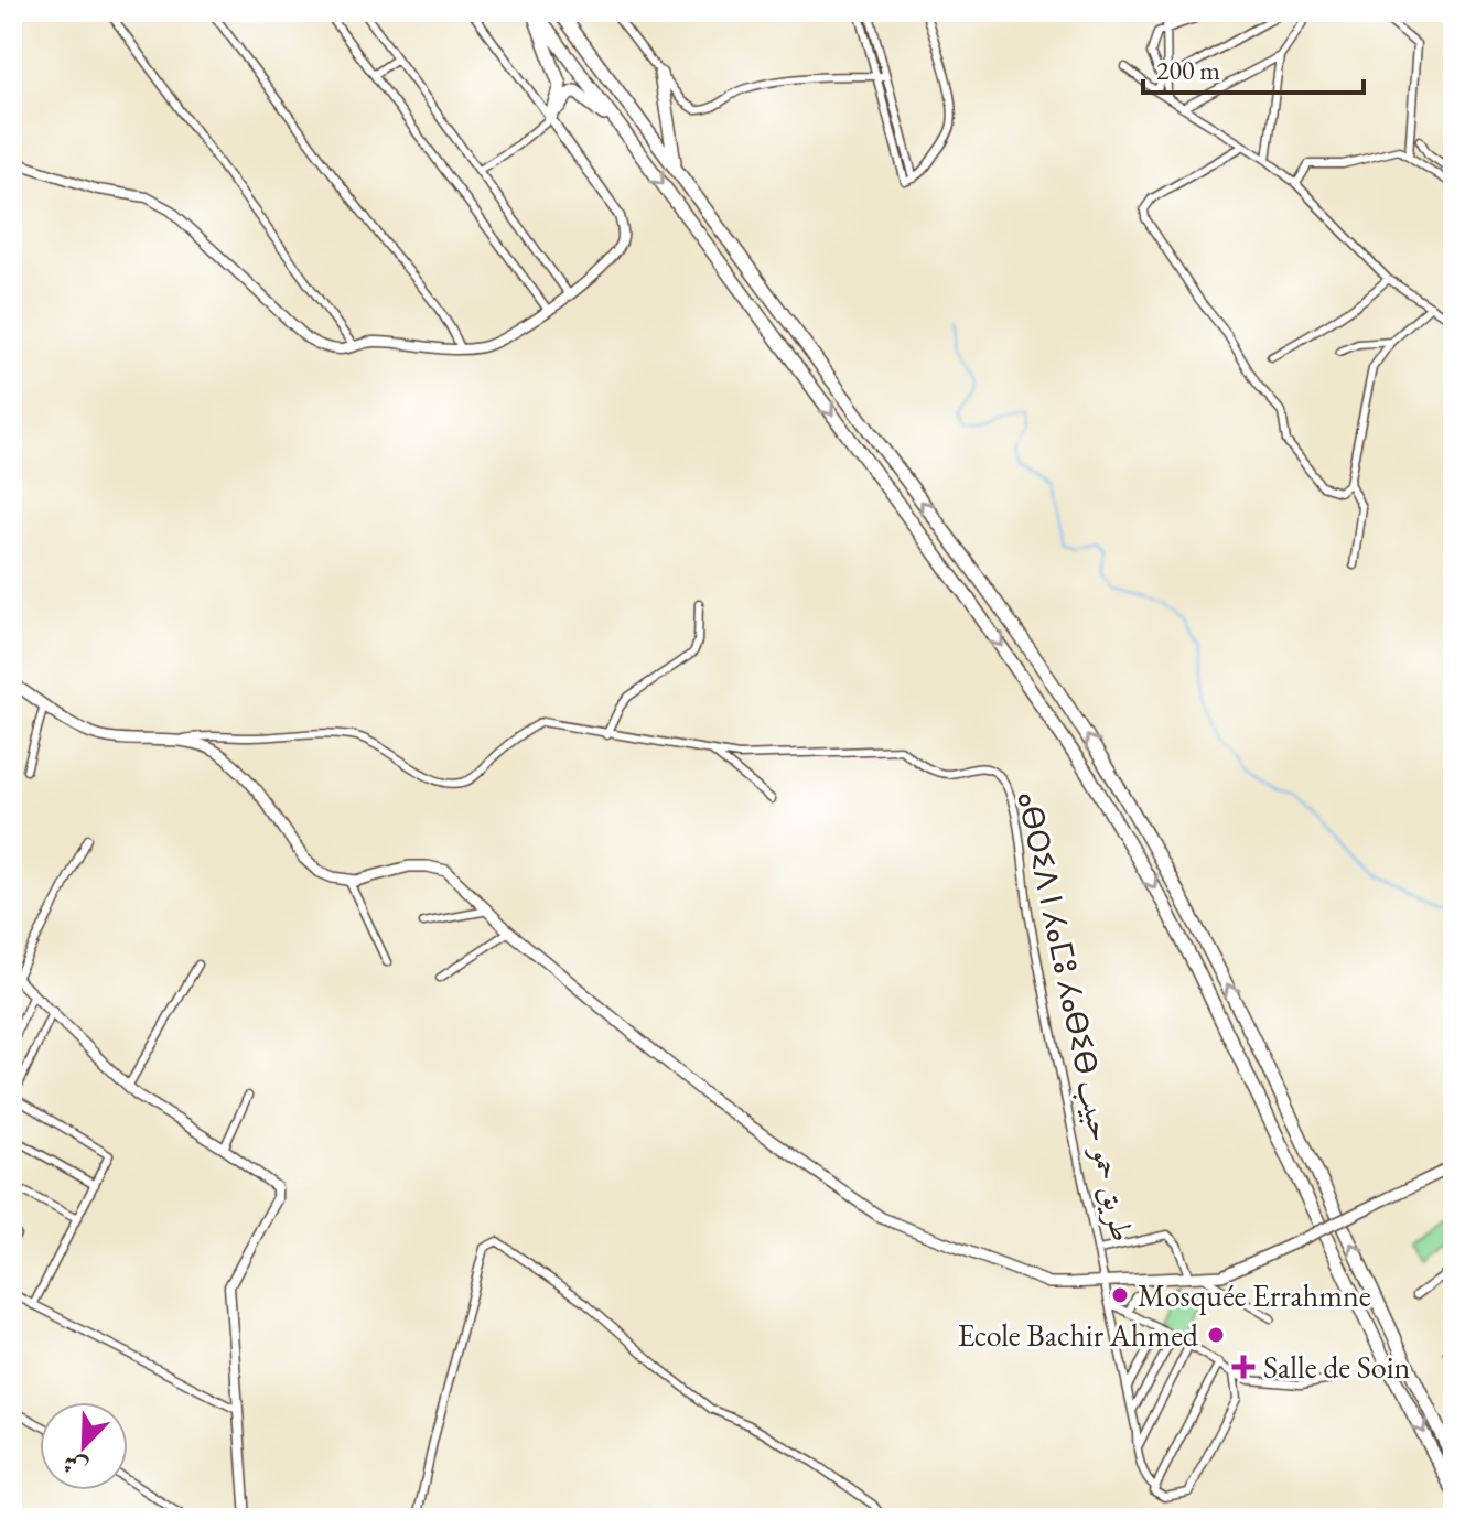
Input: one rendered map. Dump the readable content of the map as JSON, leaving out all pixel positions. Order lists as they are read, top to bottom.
{
  "streets": {
    "street": ["ⴰⴱⵔⵉⴷ ⵏ ⵃⴰⵎⵓ ⵃⴰⴱⵉⴱ طريق حمو حبيب"]
  },
  "places": {
    "other": ["Mosquée Errahmne", "Ecole Bachir Ahmed"],
    "health": ["Salle de Soin"]
  },
  "scale_bar": "200 m",
  "north": "bottom left"
}
